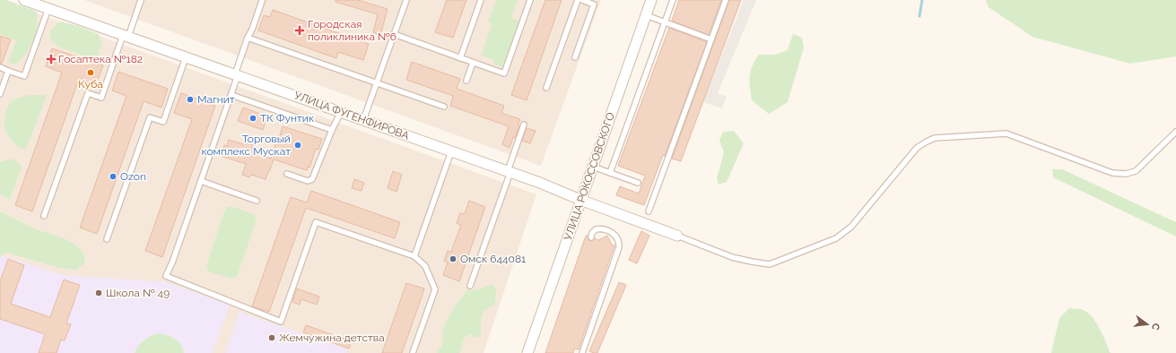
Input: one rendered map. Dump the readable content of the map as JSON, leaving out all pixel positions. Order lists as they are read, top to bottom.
{
  "streets": {
    "street": ["УЛИЦА ФУГЕНФИРОВА", "УЛИЦА РОКОССОВСКОГО"]
  },
  "crossings": [
    ["УЛИЦА ФУГЕНФИРОВА", "УЛИЦА РОКОССОВСКОГО"]
  ],
  "places": {
    "health": ["Городская поликлиника №6", "Госаптека №182"],
    "other": [
      "Куба",
      "Магнит",
      "ТК Фунтик",
      "Торговый комплекс Мускат",
      "Ozon",
      "Омск 644081",
      "Школа № 49",
      "Жемчужина детства"
    ]
  },
  "north": "right"
}
